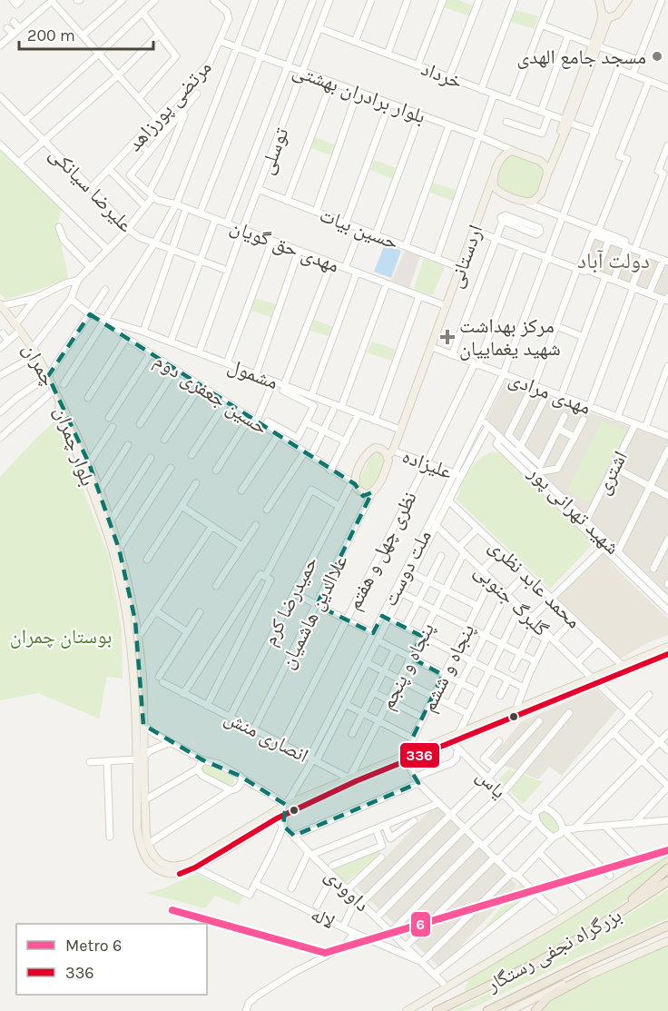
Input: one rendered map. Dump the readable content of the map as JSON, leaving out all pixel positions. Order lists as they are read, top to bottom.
{
  "streets": {
    "highway": ["بزرگراه نجفی رستگار"],
    "main road": ["اردستانی", "چمران", "بلوار چمران"],
    "street": [
      "خرداد",
      "بلوار برادران بهشتی",
      "مرتضی پورزاهد",
      "توسلی",
      "علیرضا سیانکی",
      "حسین بیات",
      "مهدی حق گویان",
      "مشمول",
      "مهدی مرادی",
      "حسین جعفری دوم",
      "علیزاده",
      "اشتری",
      "شهید تهرانی پور",
      "نظری چهل و هفتم",
      "ملت دوست",
      "محمد عابد نظری",
      "گلبرگ جنوبی",
      "حمیدرضا کرم",
      "علاالدین هاشمیان",
      "پنجاه و پنجم",
      "پنجاه و ششم",
      "انصاری منش",
      "یاس",
      "داوودی",
      "لاله"
    ]
  },
  "crossings": [
    ["خرداد", "توسلی"],
    ["خرداد", "ملت دوست"],
    ["بلوار برادران بهشتی", "مرتضی پورزاهد"],
    ["بلوار برادران بهشتی", "توسلی"],
    ["بلوار برادران بهشتی", "اردستانی"],
    ["مرتضی پورزاهد", "علیرضا سیانکی"],
    ["توسلی", "علیرضا سیانکی"],
    ["توسلی", "حسین بیات"],
    ["توسلی", "مهدی حق گویان"],
    ["توسلی", "مشمول"],
    ["حسین بیات", "اردستانی"],
    ["مهدی حق گویان", "اردستانی"],
    ["اردستانی", "مشمول"],
    ["اردستانی", "مهدی مرادی"],
    ["اردستانی", "علیزاده"],
    ["اردستانی", "علاالدین هاشمیان"],
    ["چمران", "بلوار چمران"],
    ["مشمول", "حسین جعفری دوم"],
    ["مهدی مرادی", "اشتری"],
    ["مهدی مرادی", "نظری چهل و هفتم"],
    ["مهدی مرادی", "ملت دوست"],
    ["حسین جعفری دوم", "حمیدرضا کرم"],
    ["علیزاده", "نظری چهل و هفتم"],
    ["علیزاده", "ملت دوست"],
    ["اشتری", "شهید تهرانی پور"],
    ["شهید تهرانی پور", "ملت دوست"],
    ["نظری چهل و هفتم", "انصاری منش"],
    ["ملت دوست", "محمد عابد نظری"],
    ["ملت دوست", "گلبرگ جنوبی"],
    ["ملت دوست", "انصاری منش"],
    ["گلبرگ جنوبی", "پنجاه و پنجم"],
    ["گلبرگ جنوبی", "پنجاه و ششم"],
    ["حمیدرضا کرم", "انصاری منش"],
    ["علاالدین هاشمیان", "انصاری منش"],
    ["پنجاه و پنجم", "انصاری منش"],
    ["داوودی", "لاله"]
  ],
  "districts": ["دولت آباد"],
  "parks": ["بوستان چمران"],
  "places": {
    "other": ["مسجد جامع الهدی"],
    "health": ["مرکز بهداشت شهید یغماییان"]
  },
  "lines": ["transit line 336", "metro line 6"],
  "legend": ["Metro 6", "336"],
  "scale_bar": "200 m"
}
